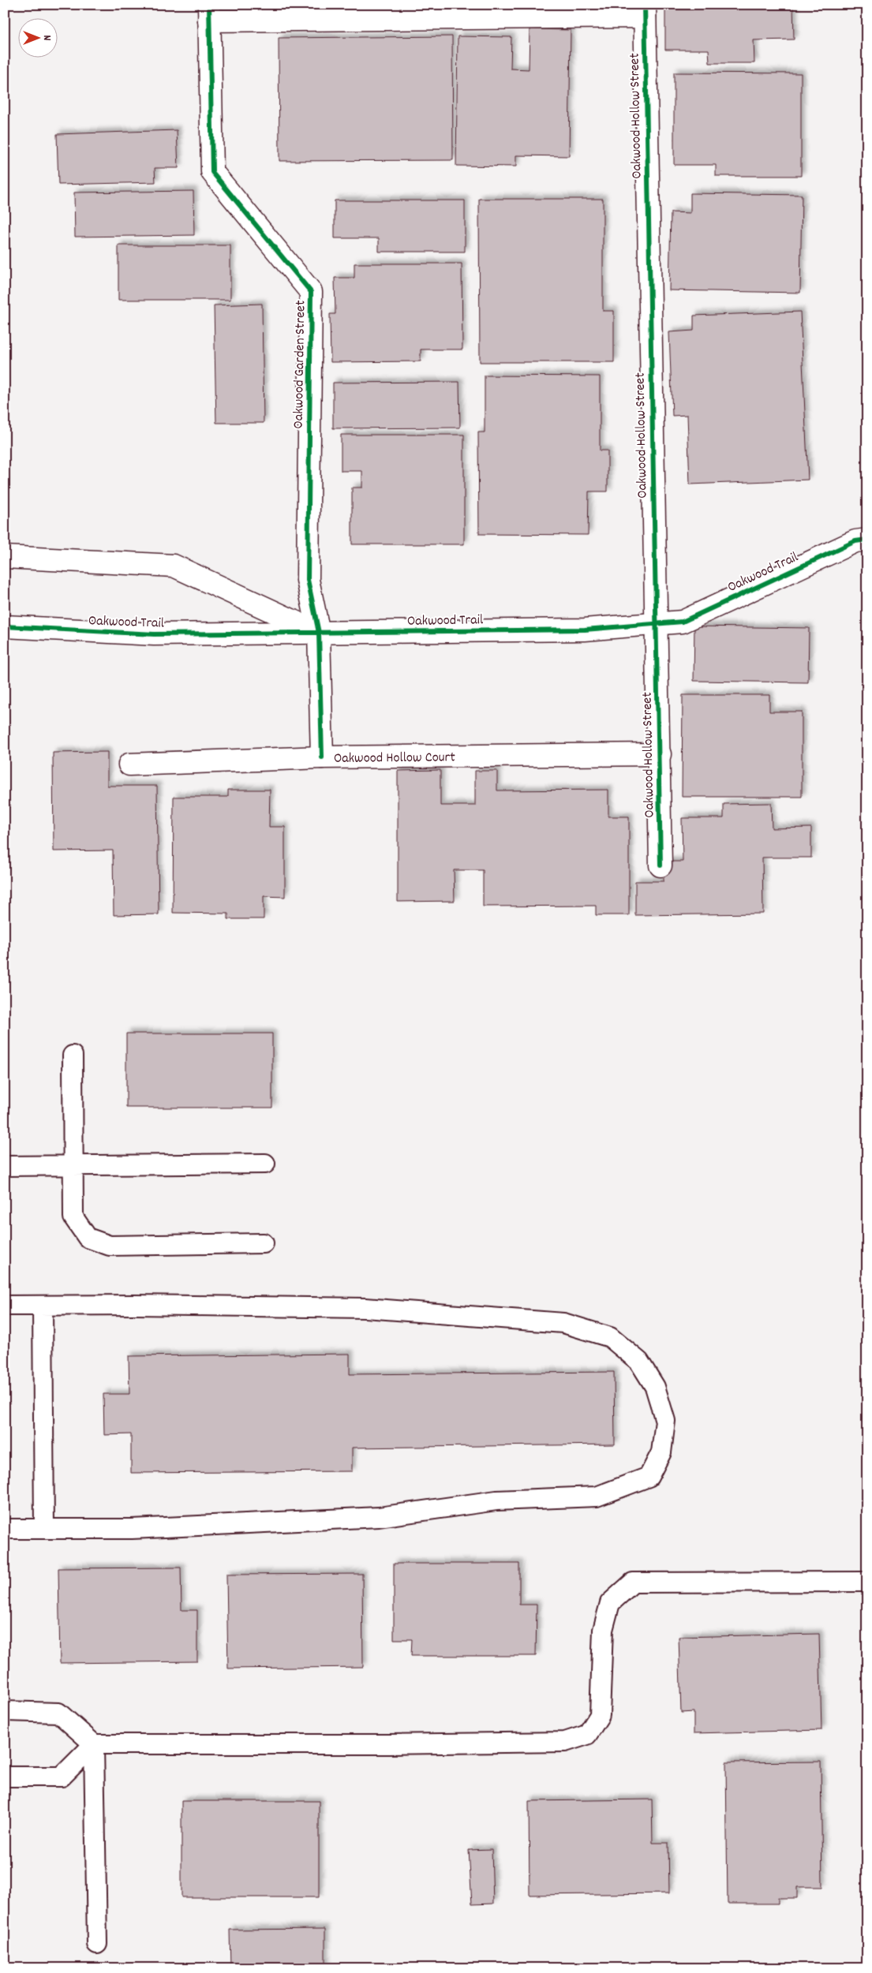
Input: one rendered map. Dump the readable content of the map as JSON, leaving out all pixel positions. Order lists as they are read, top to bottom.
{
  "streets": {
    "street": [
      "Oakwood Hollow Street",
      "Oakwood Garden Street",
      "Oakwood Trail",
      "Oakwood Hollow Court"
    ]
  },
  "crossings": [
    ["Oakwood Hollow Street", "Oakwood Trail"],
    ["Oakwood Hollow Street", "Oakwood Hollow Court"],
    ["Oakwood Garden Street", "Oakwood Trail"],
    ["Oakwood Garden Street", "Oakwood Hollow Court"]
  ],
  "north": "right"
}
